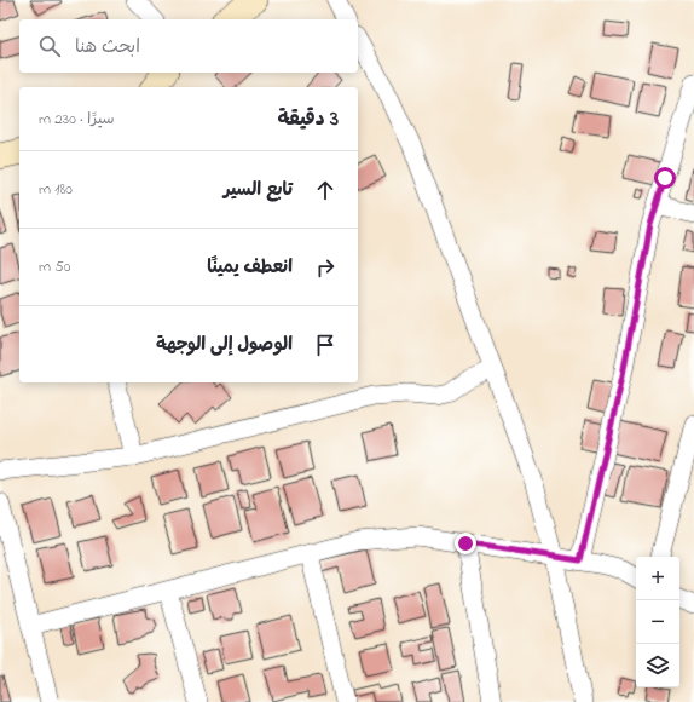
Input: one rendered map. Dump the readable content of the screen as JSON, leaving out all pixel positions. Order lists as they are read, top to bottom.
{
  "page": {
    "search": "ابحث هنا",
    "heading": ["3 دقيقة", "سيرًا · 230 m"],
    "list": [
      ["تابع السير", "180 m"],
      ["انعطف يمينًا", "50 m"],
      "الوصول إلى الوجهة"
    ],
    "map_buttons": ["+", "−"]
  }
}
